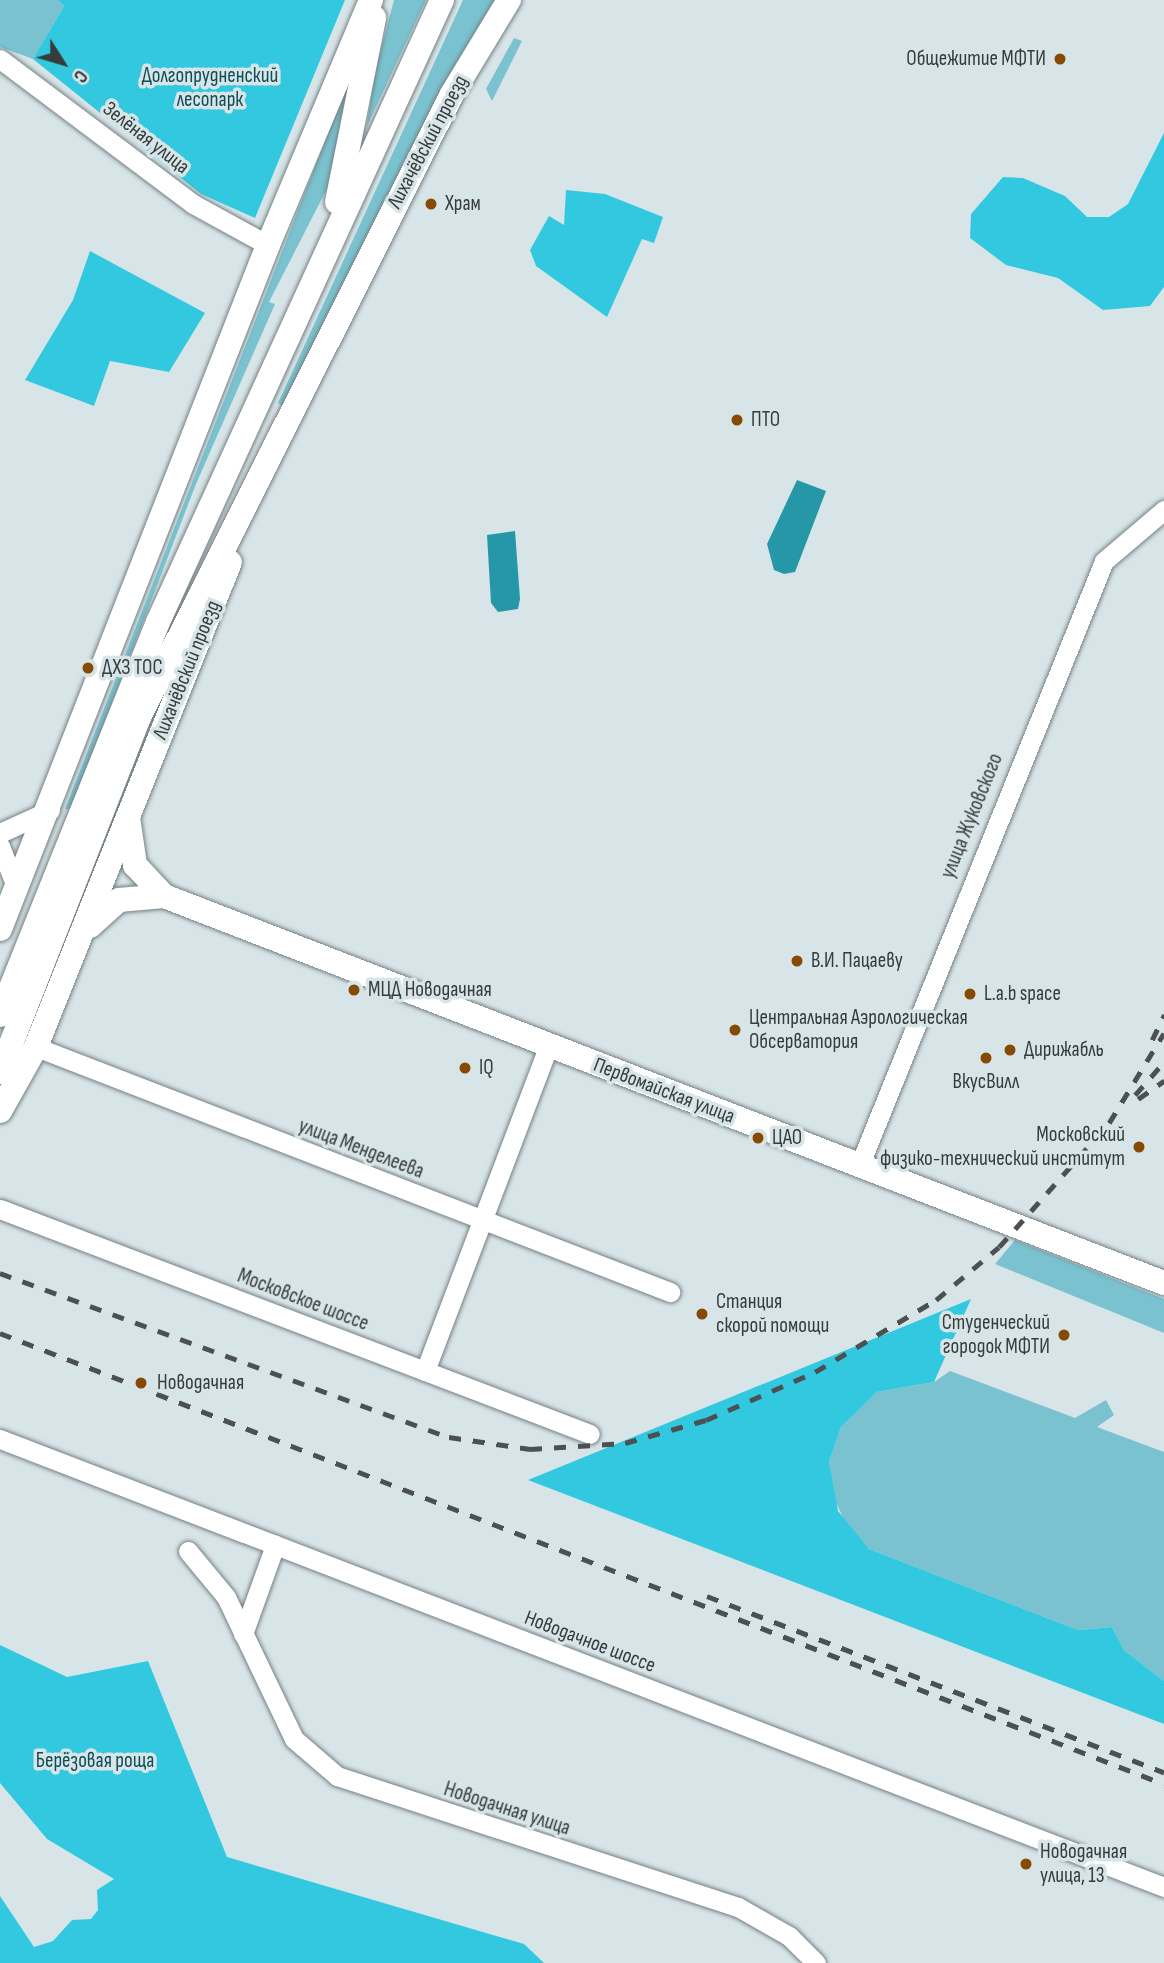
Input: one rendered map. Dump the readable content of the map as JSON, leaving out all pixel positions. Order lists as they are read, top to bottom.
{
  "streets": {
    "main road": ["Лихачёвский проезд", "Первомайская улица"],
    "street": [
      "Зелёная улица",
      "улица Жуковского",
      "улица Менделеева",
      "Московское шоссе",
      "Новодачное шоссе",
      "Новодачная улица"
    ]
  },
  "crossings": [
    ["улица Жуковского", "Первомайская улица"]
  ],
  "parks": ["Долгопрудненский лесопарк", "Берёзовая роща"],
  "places": [
    "Общежитие МФТИ",
    "Храм",
    "ПТО",
    "ДХЗ ТОС",
    "В.И. Пацаеву",
    "МЦД Новодачная",
    "L.a.b space",
    "Центральная Аэрологическая Обсерватория",
    "Дирижабль",
    "ВкусВилл",
    "IQ",
    "ЦАО",
    "Московский физико-технический институт",
    "Станция скорой помощи",
    "Студенческий городок МФТИ",
    "Новодачная",
    "Новодачная улица, 13"
  ],
  "north": "bottom right"
}
